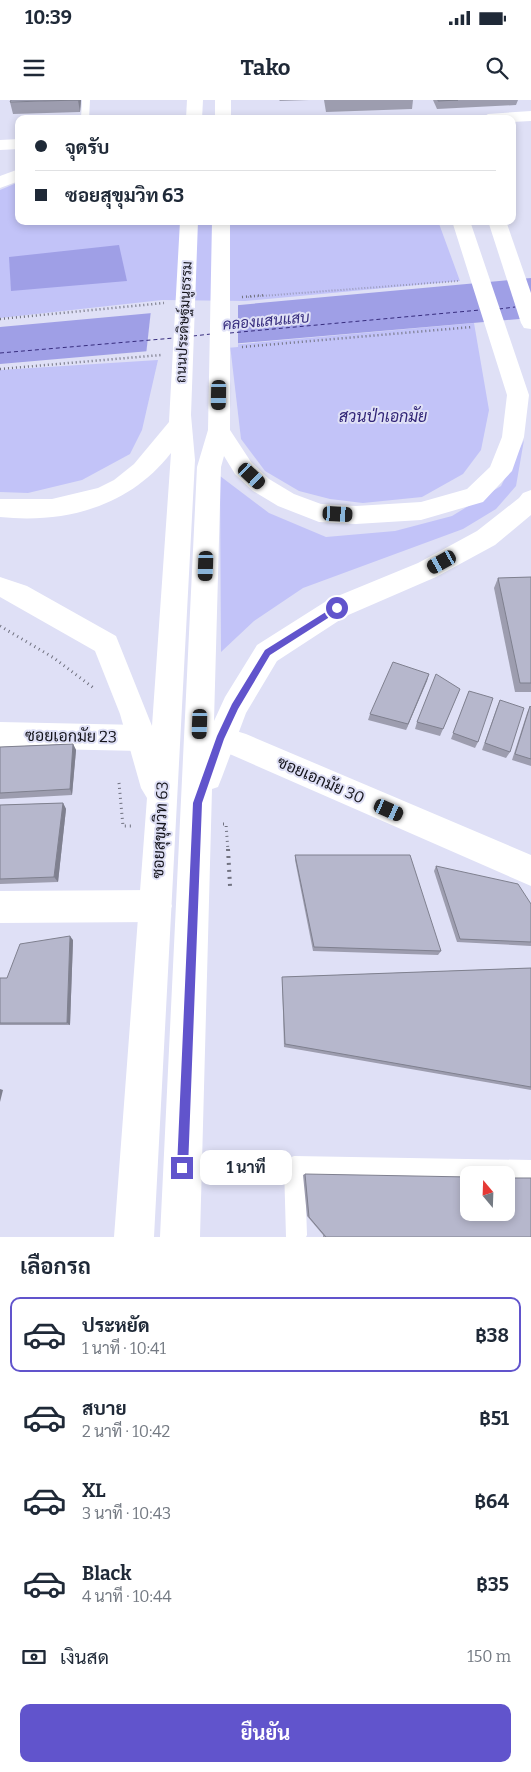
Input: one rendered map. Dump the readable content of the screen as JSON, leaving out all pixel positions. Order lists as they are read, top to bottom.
{
  "streets": {
    "main road": [
      "ถนนประดิษฐ์มนูธรรม",
      "ซอยเอกมัย 23",
      "ซอยเอกมัย 30",
      "ซอยสุขุมวิท 63"
    ]
  },
  "crossings": [
    ["ถนนประดิษฐ์มนูธรรม", "ซอยสุขุมวิท 63"]
  ],
  "water": ["คลองแสนแสบ"],
  "parks": ["สวนป่าเอกมัย"],
  "north": "top",
  "page": {
    "status": "10:39",
    "header": "Tako",
    "banner": ["จุดรับ", "ซอยสุขุมวิท 63"],
    "bubble": "1 นาที",
    "heading": "เลือกรถ",
    "list": [
      {
        "name": "ประหยัด",
        "note": "1 นาที · 10:41",
        "value": "฿38"
      },
      {
        "name": "สบาย",
        "note": "2 นาที · 10:42",
        "value": "฿51"
      },
      {
        "name": "XL",
        "note": "3 นาที · 10:43",
        "value": "฿64"
      },
      {
        "name": "Black",
        "note": "4 นาที · 10:44",
        "value": "฿35"
      }
    ],
    "pay": ["เงินสด", "150 m"],
    "buttons": "ยืนยัน"
  }
}
